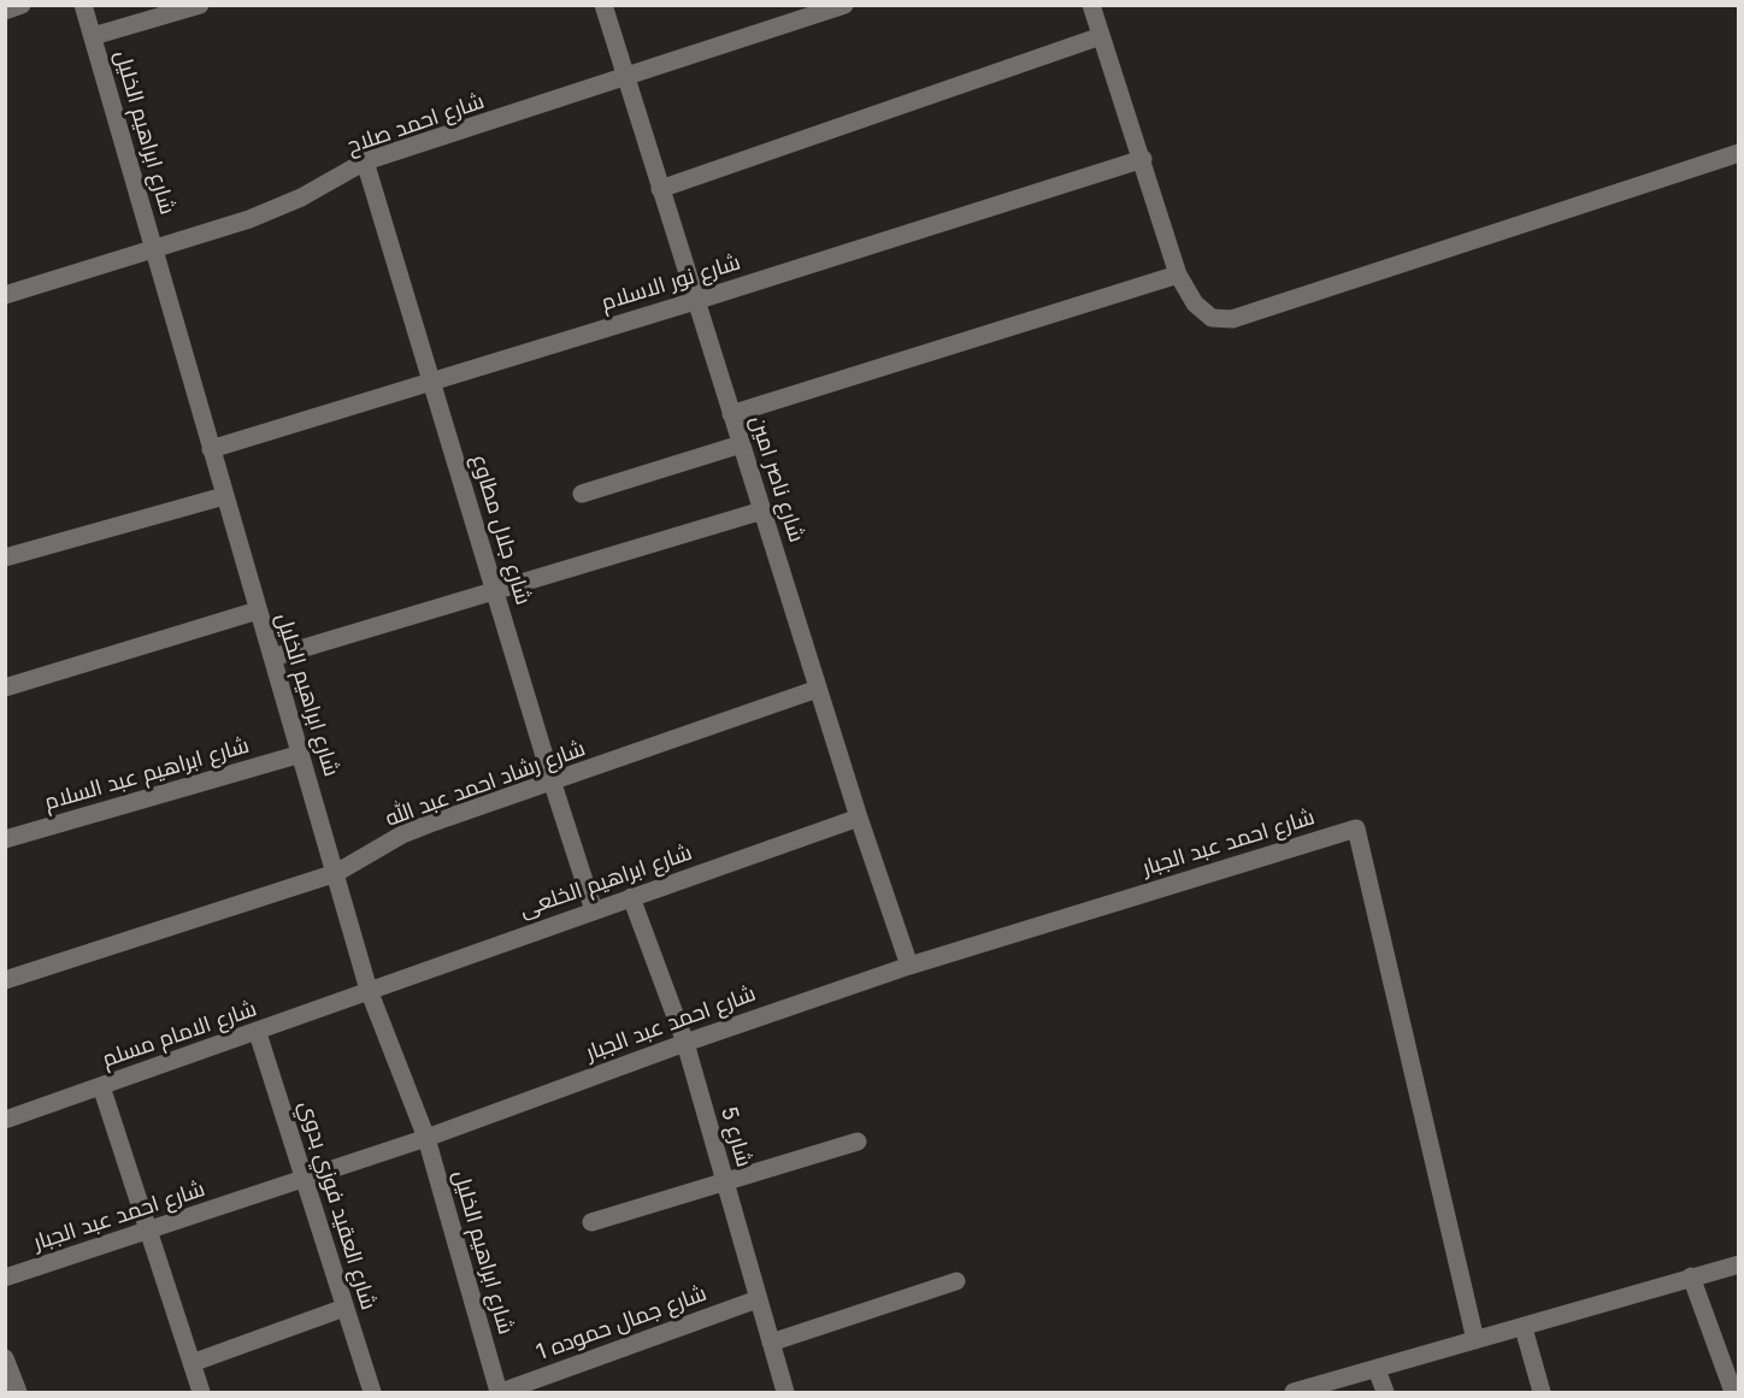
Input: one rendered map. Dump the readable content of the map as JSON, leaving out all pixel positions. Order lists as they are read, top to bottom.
{
  "streets": {
    "street": [
      "شارع احمد صلاح",
      "شارع ابراهيم الخليل",
      "شارع نور الاسلام",
      "شارع ناصر امين",
      "شارع جلال مطاوع",
      "شارع ابراهيم عبد السلام",
      "شارع رشاد احمد عبد الله",
      "شارع احمد عبد الجبار",
      "شارع ابراهيم الخلعى",
      "شارع الامام مسلم",
      "شارع 5",
      "شارع العقيد فوزي بدوي",
      "شارع جمال حموده 1"
    ]
  },
  "crossings": [
    ["شارع احمد صلاح", "شارع ابراهيم الخليل"],
    ["شارع احمد صلاح", "شارع ناصر امين"],
    ["شارع احمد صلاح", "شارع جلال مطاوع"],
    ["شارع ابراهيم الخليل", "شارع نور الاسلام"],
    ["شارع ابراهيم الخليل", "شارع ابراهيم عبد السلام"],
    ["شارع ابراهيم الخليل", "شارع رشاد احمد عبد الله"],
    ["شارع ابراهيم الخليل", "شارع احمد عبد الجبار"],
    ["شارع ابراهيم الخليل", "شارع ابراهيم الخلعى"],
    ["شارع ابراهيم الخليل", "شارع الامام مسلم"],
    ["شارع ابراهيم الخليل", "شارع جمال حموده 1"],
    ["شارع نور الاسلام", "شارع ناصر امين"],
    ["شارع نور الاسلام", "شارع جلال مطاوع"],
    ["شارع ناصر امين", "شارع رشاد احمد عبد الله"],
    ["شارع ناصر امين", "شارع احمد عبد الجبار"],
    ["شارع ناصر امين", "شارع ابراهيم الخلعى"],
    ["شارع جلال مطاوع", "شارع رشاد احمد عبد الله"],
    ["شارع جلال مطاوع", "شارع ابراهيم الخلعى"],
    ["شارع احمد عبد الجبار", "شارع 5"],
    ["شارع احمد عبد الجبار", "شارع العقيد فوزي بدوي"],
    ["شارع ابراهيم الخلعى", "شارع الامام مسلم"],
    ["شارع ابراهيم الخلعى", "شارع 5"],
    ["شارع الامام مسلم", "شارع العقيد فوزي بدوي"],
    ["شارع 5", "شارع جمال حموده 1"]
  ]
}
